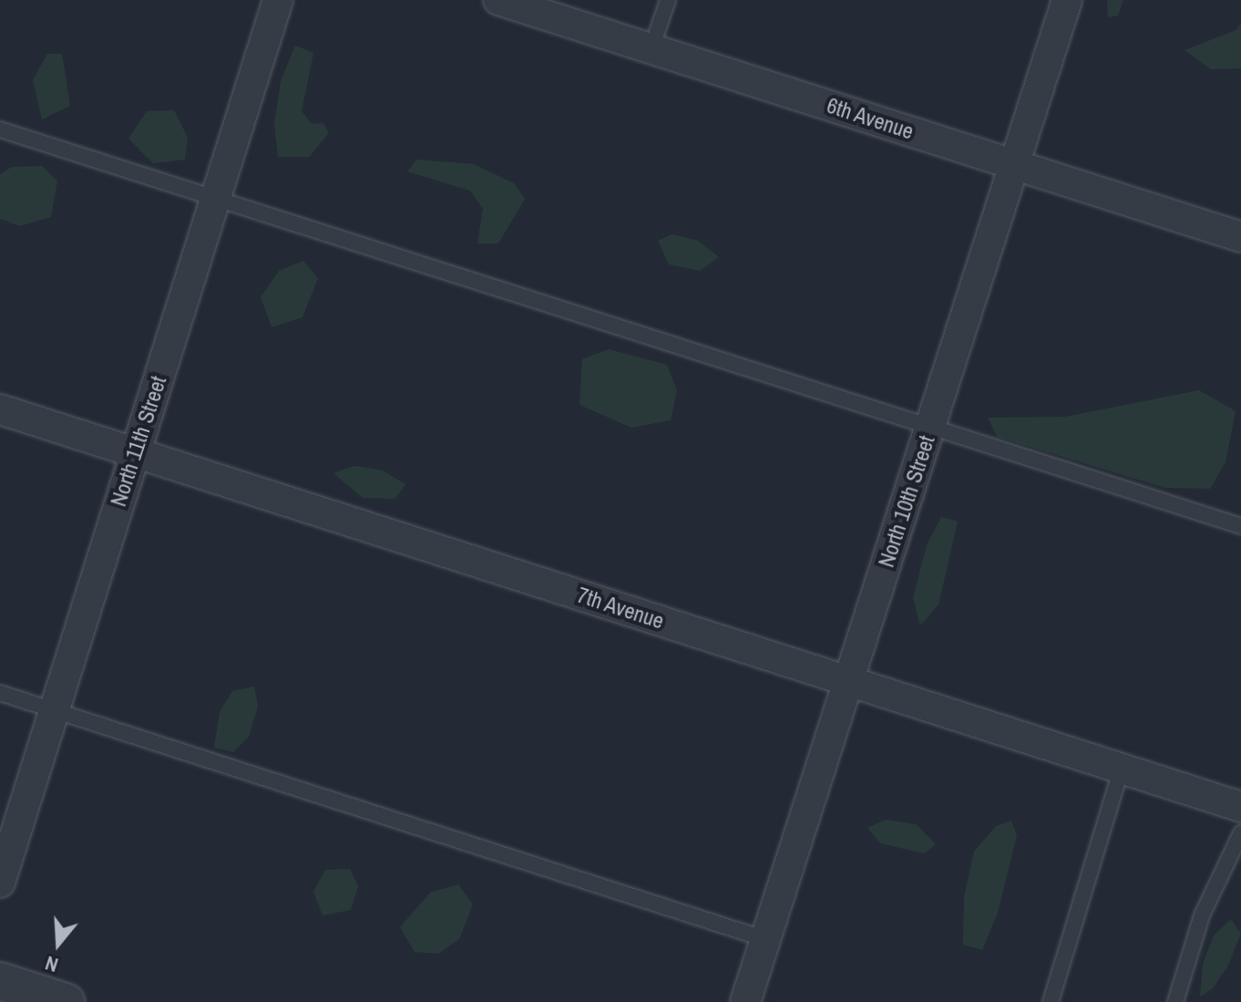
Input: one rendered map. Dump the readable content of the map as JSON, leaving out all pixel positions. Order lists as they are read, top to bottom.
{
  "streets": {
    "street": [
      "6th Avenue",
      "North 11th Street",
      "North 10th Street",
      "7th Avenue"
    ]
  },
  "crossings": [
    ["6th Avenue", "North 10th Street"],
    ["North 11th Street", "7th Avenue"],
    ["North 10th Street", "7th Avenue"]
  ],
  "north": "bottom"
}
